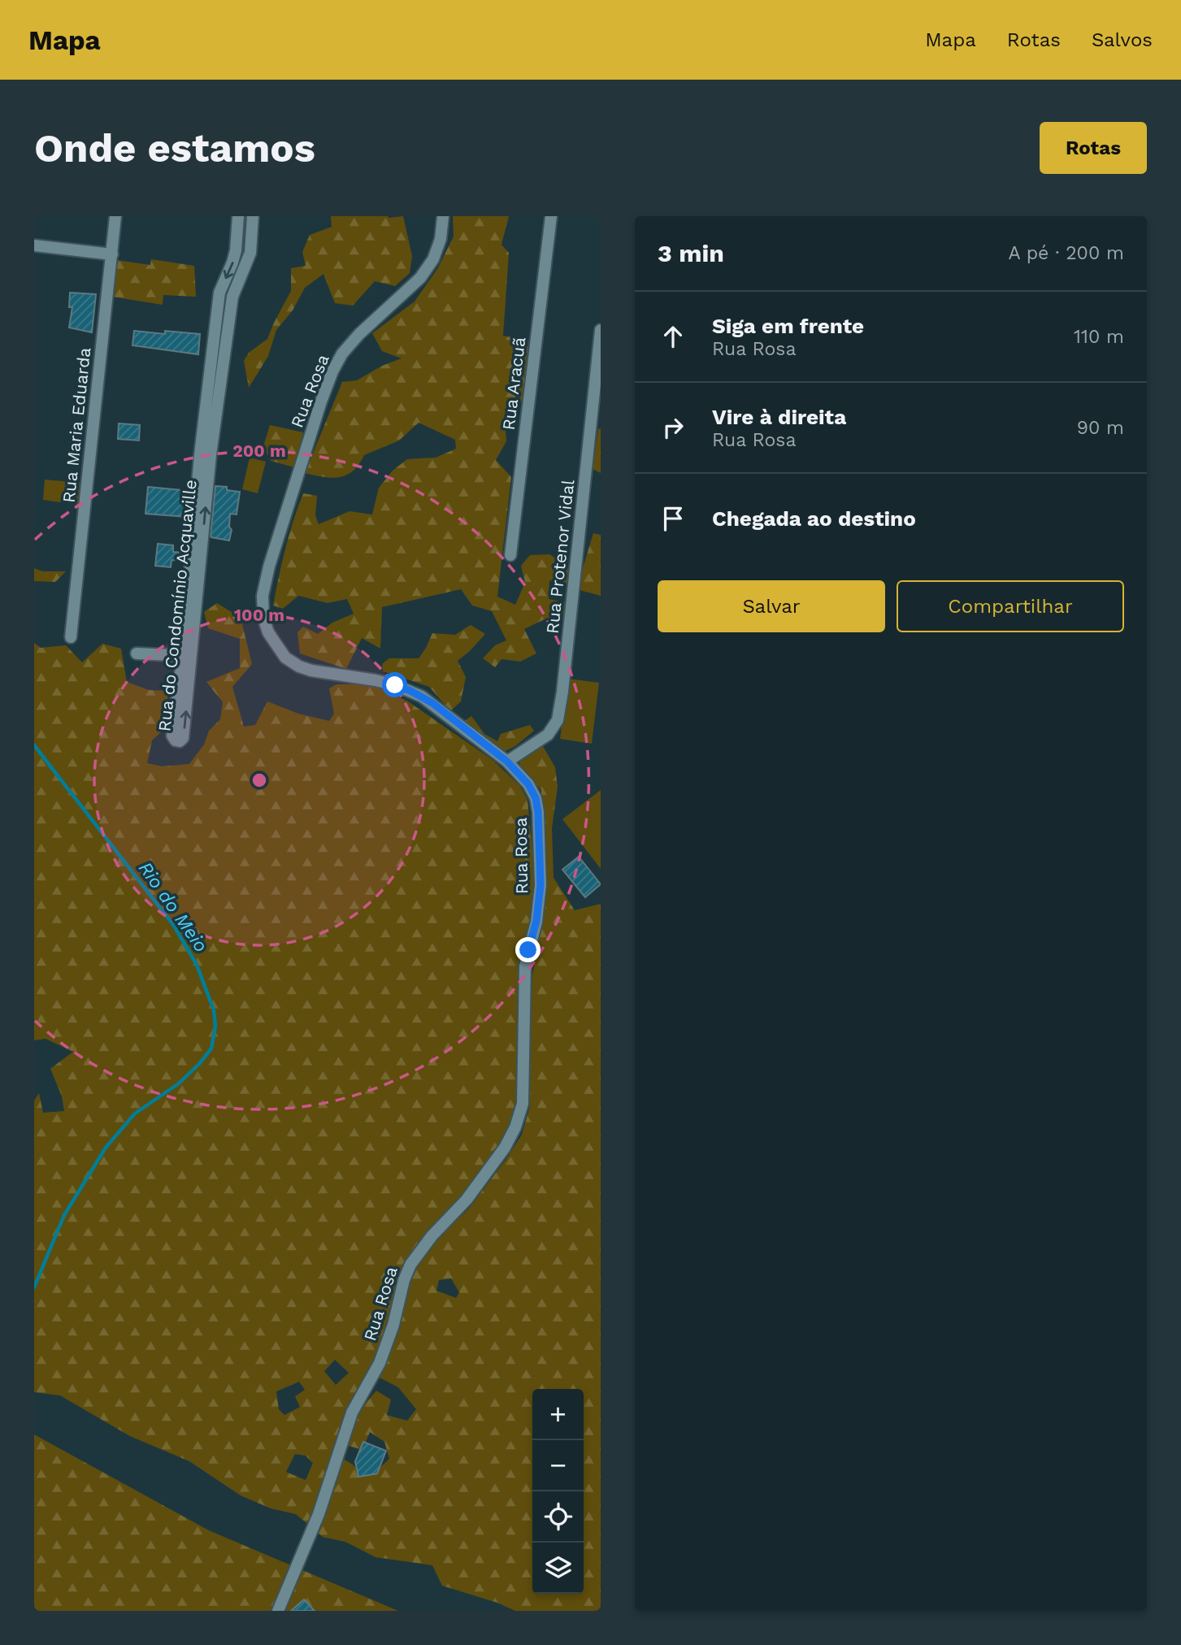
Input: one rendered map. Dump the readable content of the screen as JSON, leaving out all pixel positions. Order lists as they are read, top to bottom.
{
  "streets": {
    "street": [
      "Rua Aracuã",
      "Rua Rosa",
      "Rua Maria Eduarda",
      "Rua Protenor Vidal",
      "Rua do Condomínio Acquaville"
    ]
  },
  "crossings": [
    ["Rua Rosa", "Rua Protenor Vidal"]
  ],
  "water": ["Rio do Meio"],
  "page": {
    "header": "Mapa",
    "nav": ["Mapa", "Rotas", "Salvos"],
    "buttons": [
      "Rotas",
      ["Salvar", "Compartilhar"]
    ],
    "title": "Onde estamos",
    "heading": ["3 min", "A pé · 200 m"],
    "list": [
      ["Siga em frente", "Rua Rosa", "110 m"],
      ["Vire à direita", "Rua Rosa", "90 m"],
      "Chegada ao destino"
    ],
    "map_buttons": ["+", "−"]
  },
  "rings": ["200 m", "100 m"]
}
